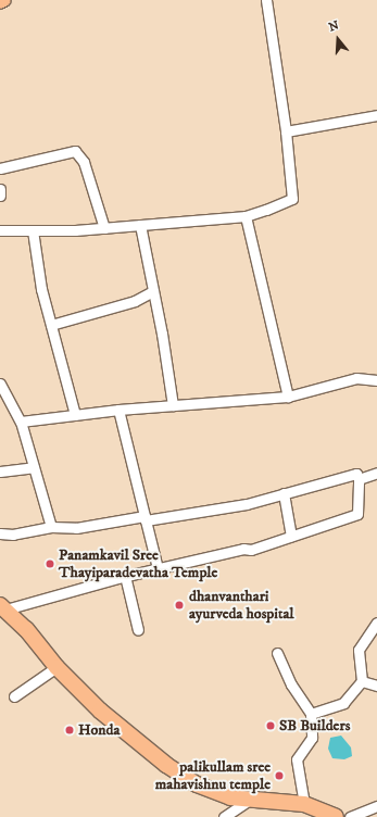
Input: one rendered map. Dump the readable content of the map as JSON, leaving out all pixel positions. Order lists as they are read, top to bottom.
{
  "places": [
    "Panamkavil Sree Thayiparadevatha Temple",
    "dhanvanthari ayurveda hospital",
    "SB Builders",
    "Honda",
    "palikullam sree mahavishnu temple"
  ],
  "north": "top"
}
